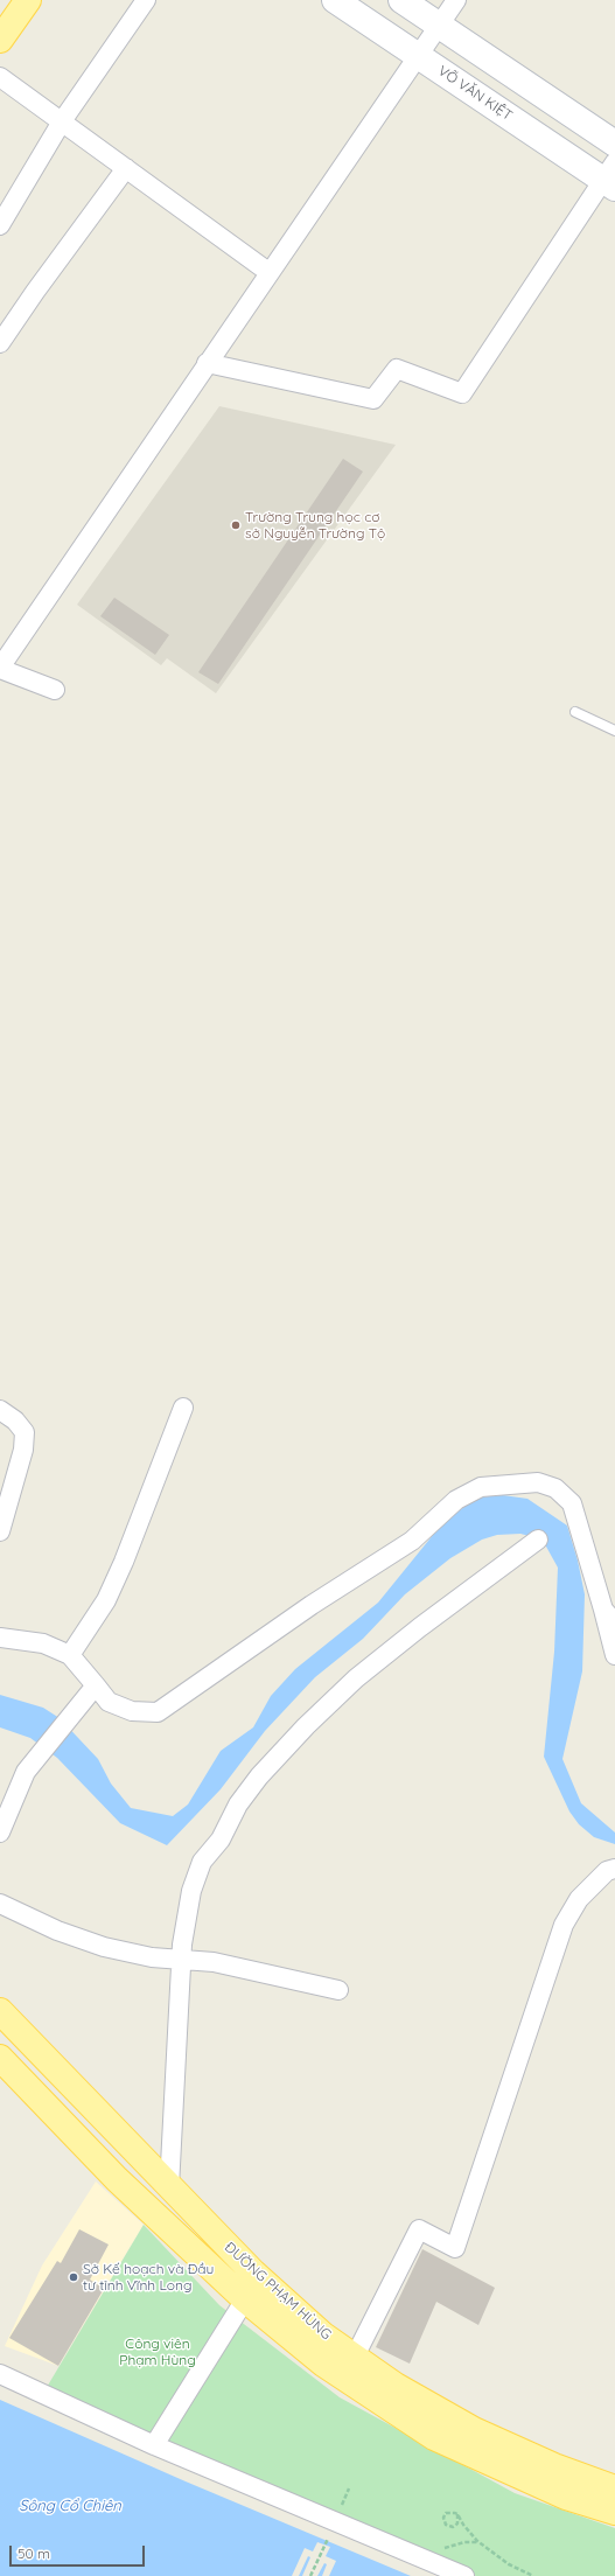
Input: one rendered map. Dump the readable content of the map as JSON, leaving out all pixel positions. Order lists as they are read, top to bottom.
{
  "streets": {
    "main road": ["VÕ VĂN KIỆT", "ĐƯỜNG PHẠM HÙNG"]
  },
  "water": ["Sông Cổ Chiên"],
  "parks": ["Công viên Phạm Hùng"],
  "places": ["Trường Trung học cơ sở Nguyễn Trường Tộ", "Sở Kế hoạch và Đầu tư tỉnh Vĩnh Long"],
  "scale_bar": "50 m"
}
